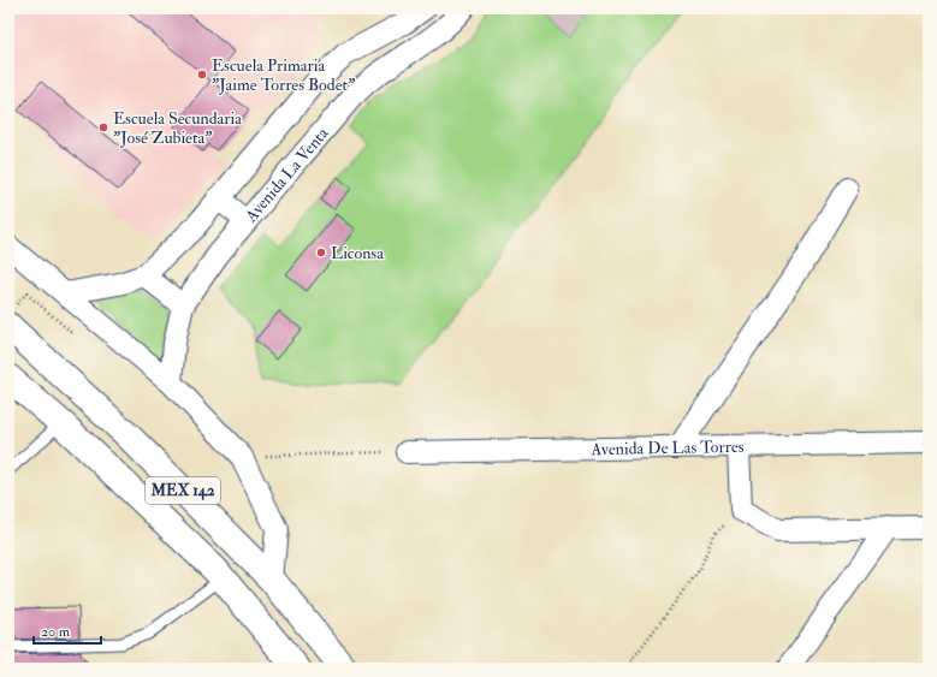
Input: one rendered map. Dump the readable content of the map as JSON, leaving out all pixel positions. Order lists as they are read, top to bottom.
{
  "streets": {
    "highway": ["MEX 142"],
    "street": ["Avenida La Venta", "Avenida De Las Torres"]
  },
  "places": ["Escuela Primaria \"Jaime Torres Bodet\"", "Escuela Secundaria \"José Zubieta\"", "Liconsa"],
  "scale_bar": "20 m"
}
